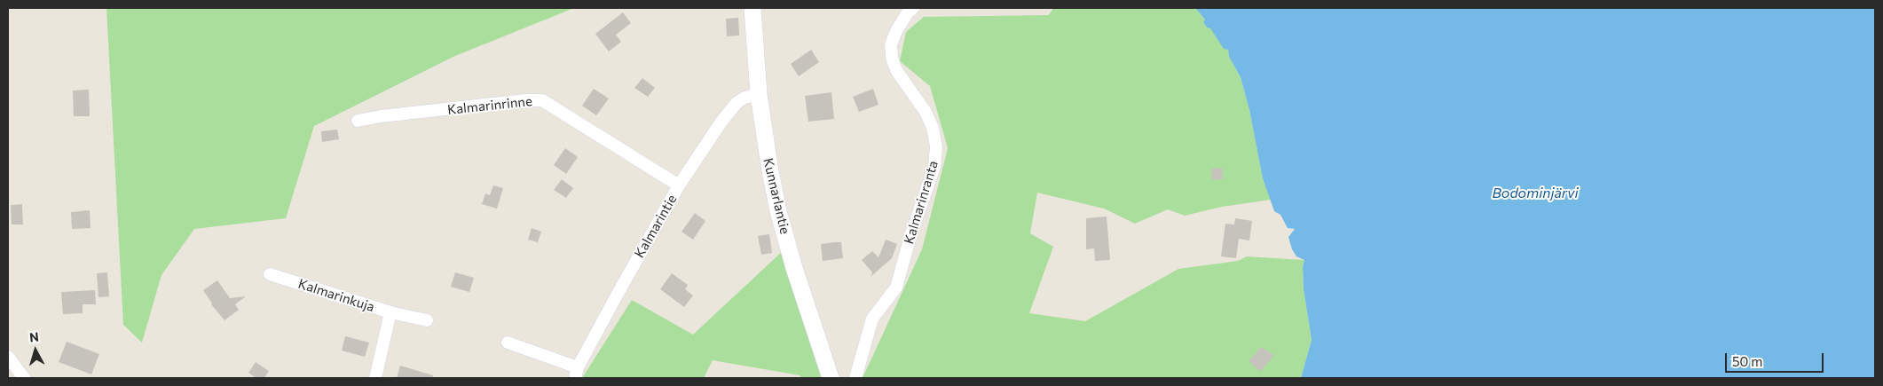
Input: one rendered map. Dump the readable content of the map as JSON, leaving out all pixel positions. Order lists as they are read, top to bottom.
{
  "streets": {
    "main road": ["Kunnarlantie"],
    "street": [
      "Kalmarinrinne",
      "Kalmarinranta",
      "Kalmarintie",
      "Kalmarinkuja"
    ]
  },
  "crossings": [
    ["Kalmarinrinne", "Kalmarintie"],
    ["Kunnarlantie", "Kalmarintie"]
  ],
  "water": ["Bodominjärvi"],
  "scale_bar": "50 m",
  "north": "top"
}
